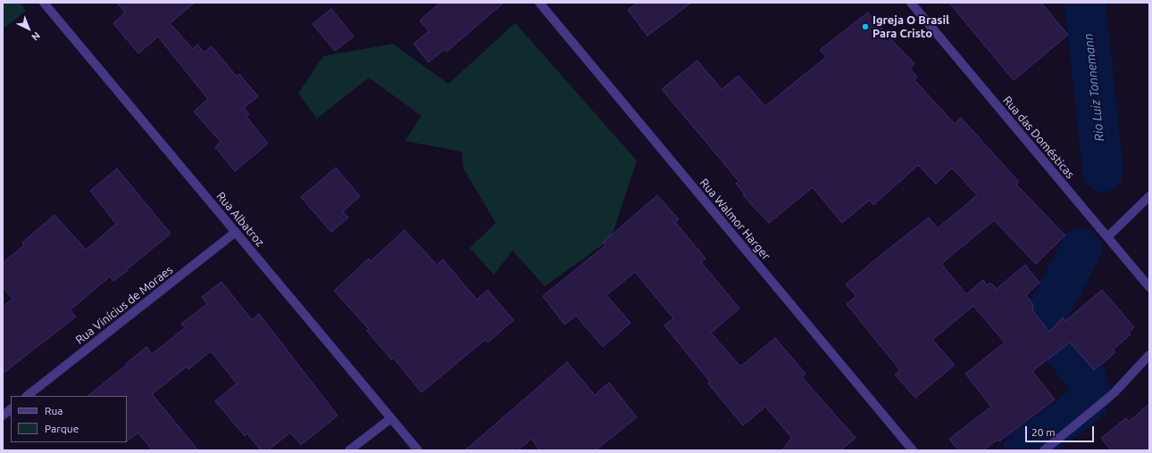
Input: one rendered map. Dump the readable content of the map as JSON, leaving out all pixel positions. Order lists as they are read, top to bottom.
{
  "streets": {
    "street": [
      "Rua das Domésticas",
      "Rua Albatroz",
      "Rua Walmor Harger",
      "Rua Vinícius de Moraes"
    ]
  },
  "crossings": [
    ["Rua Albatroz", "Rua Vinícius de Moraes"]
  ],
  "water": ["Rio Luiz Tonnemann"],
  "places": ["Igreja O Brasil Para Cristo"],
  "legend": ["Rua", "Parque"],
  "scale_bar": "20 m",
  "north": "bottom right"
}
